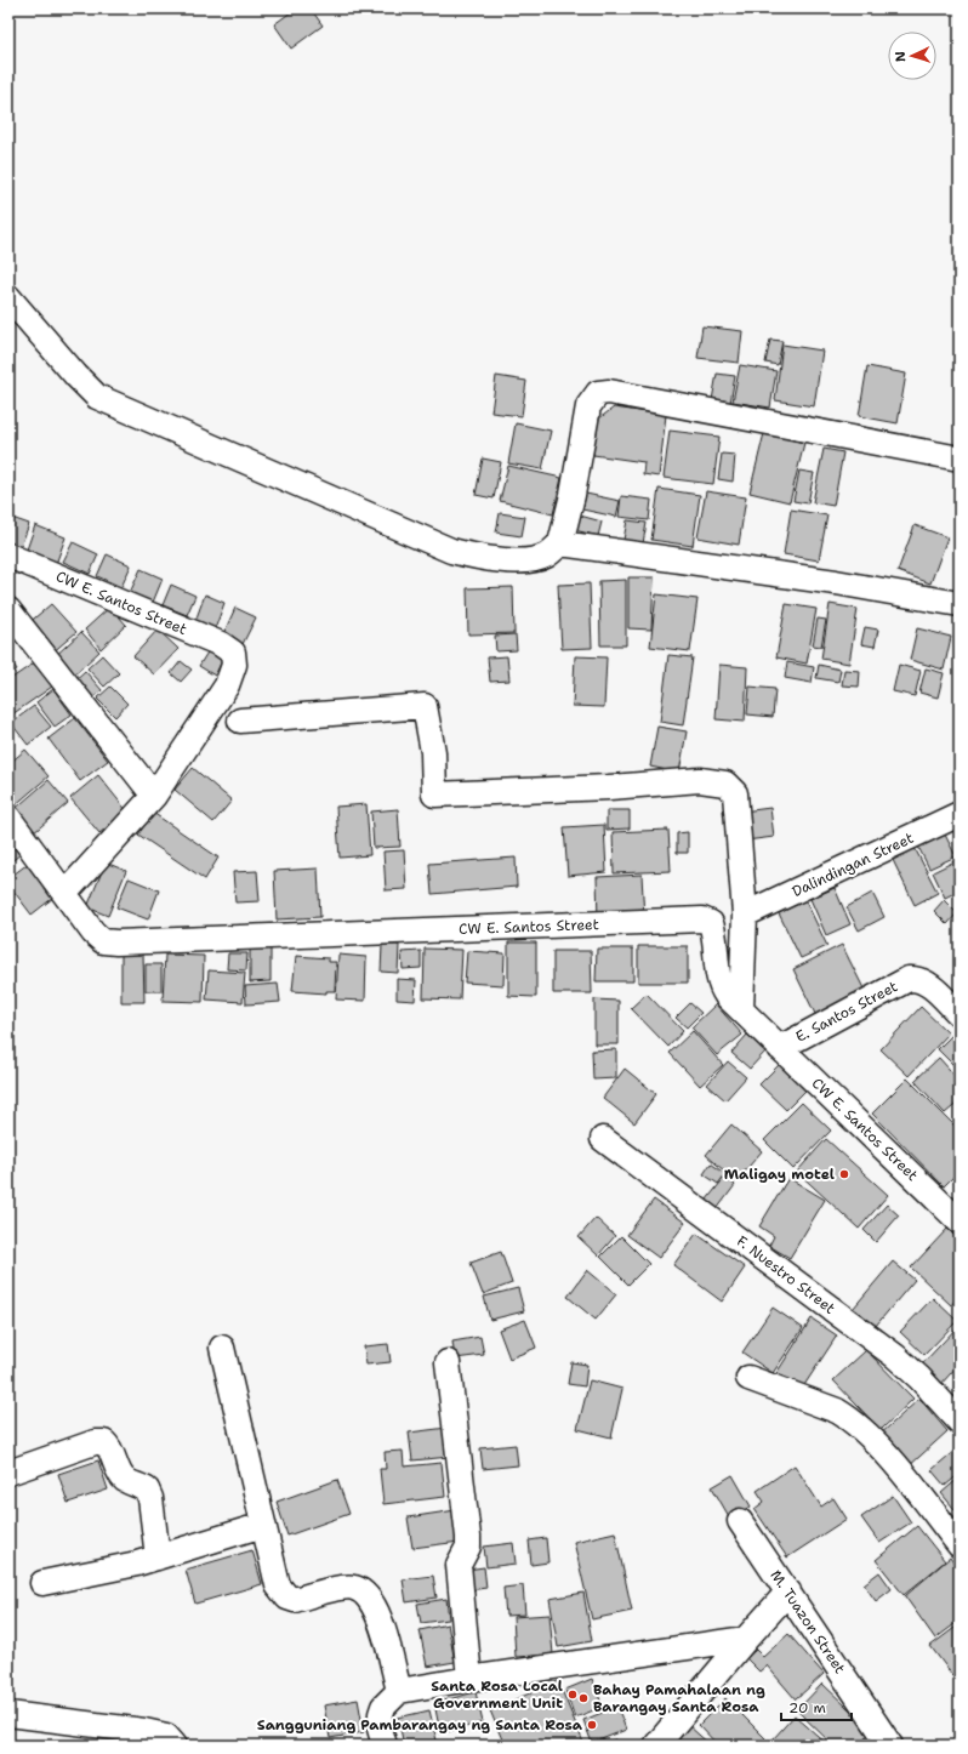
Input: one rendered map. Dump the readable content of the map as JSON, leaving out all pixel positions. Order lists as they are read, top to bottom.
{
  "streets": {
    "street": [
      "CW E. Santos Street",
      "Dalindingan Street",
      "E. Santos Street",
      "F. Nuestro Street",
      "M. Tuazon Street"
    ]
  },
  "crossings": [
    ["CW E. Santos Street", "E. Santos Street"]
  ],
  "places": [
    "Maligay motel",
    "Santa Rosa Local Government Unit",
    "Bahay Pamahalaan ng Barangay Santa Rosa",
    "Sangguniang Pambarangay ng Santa Rosa"
  ],
  "scale_bar": "20 m",
  "north": "left"
}
